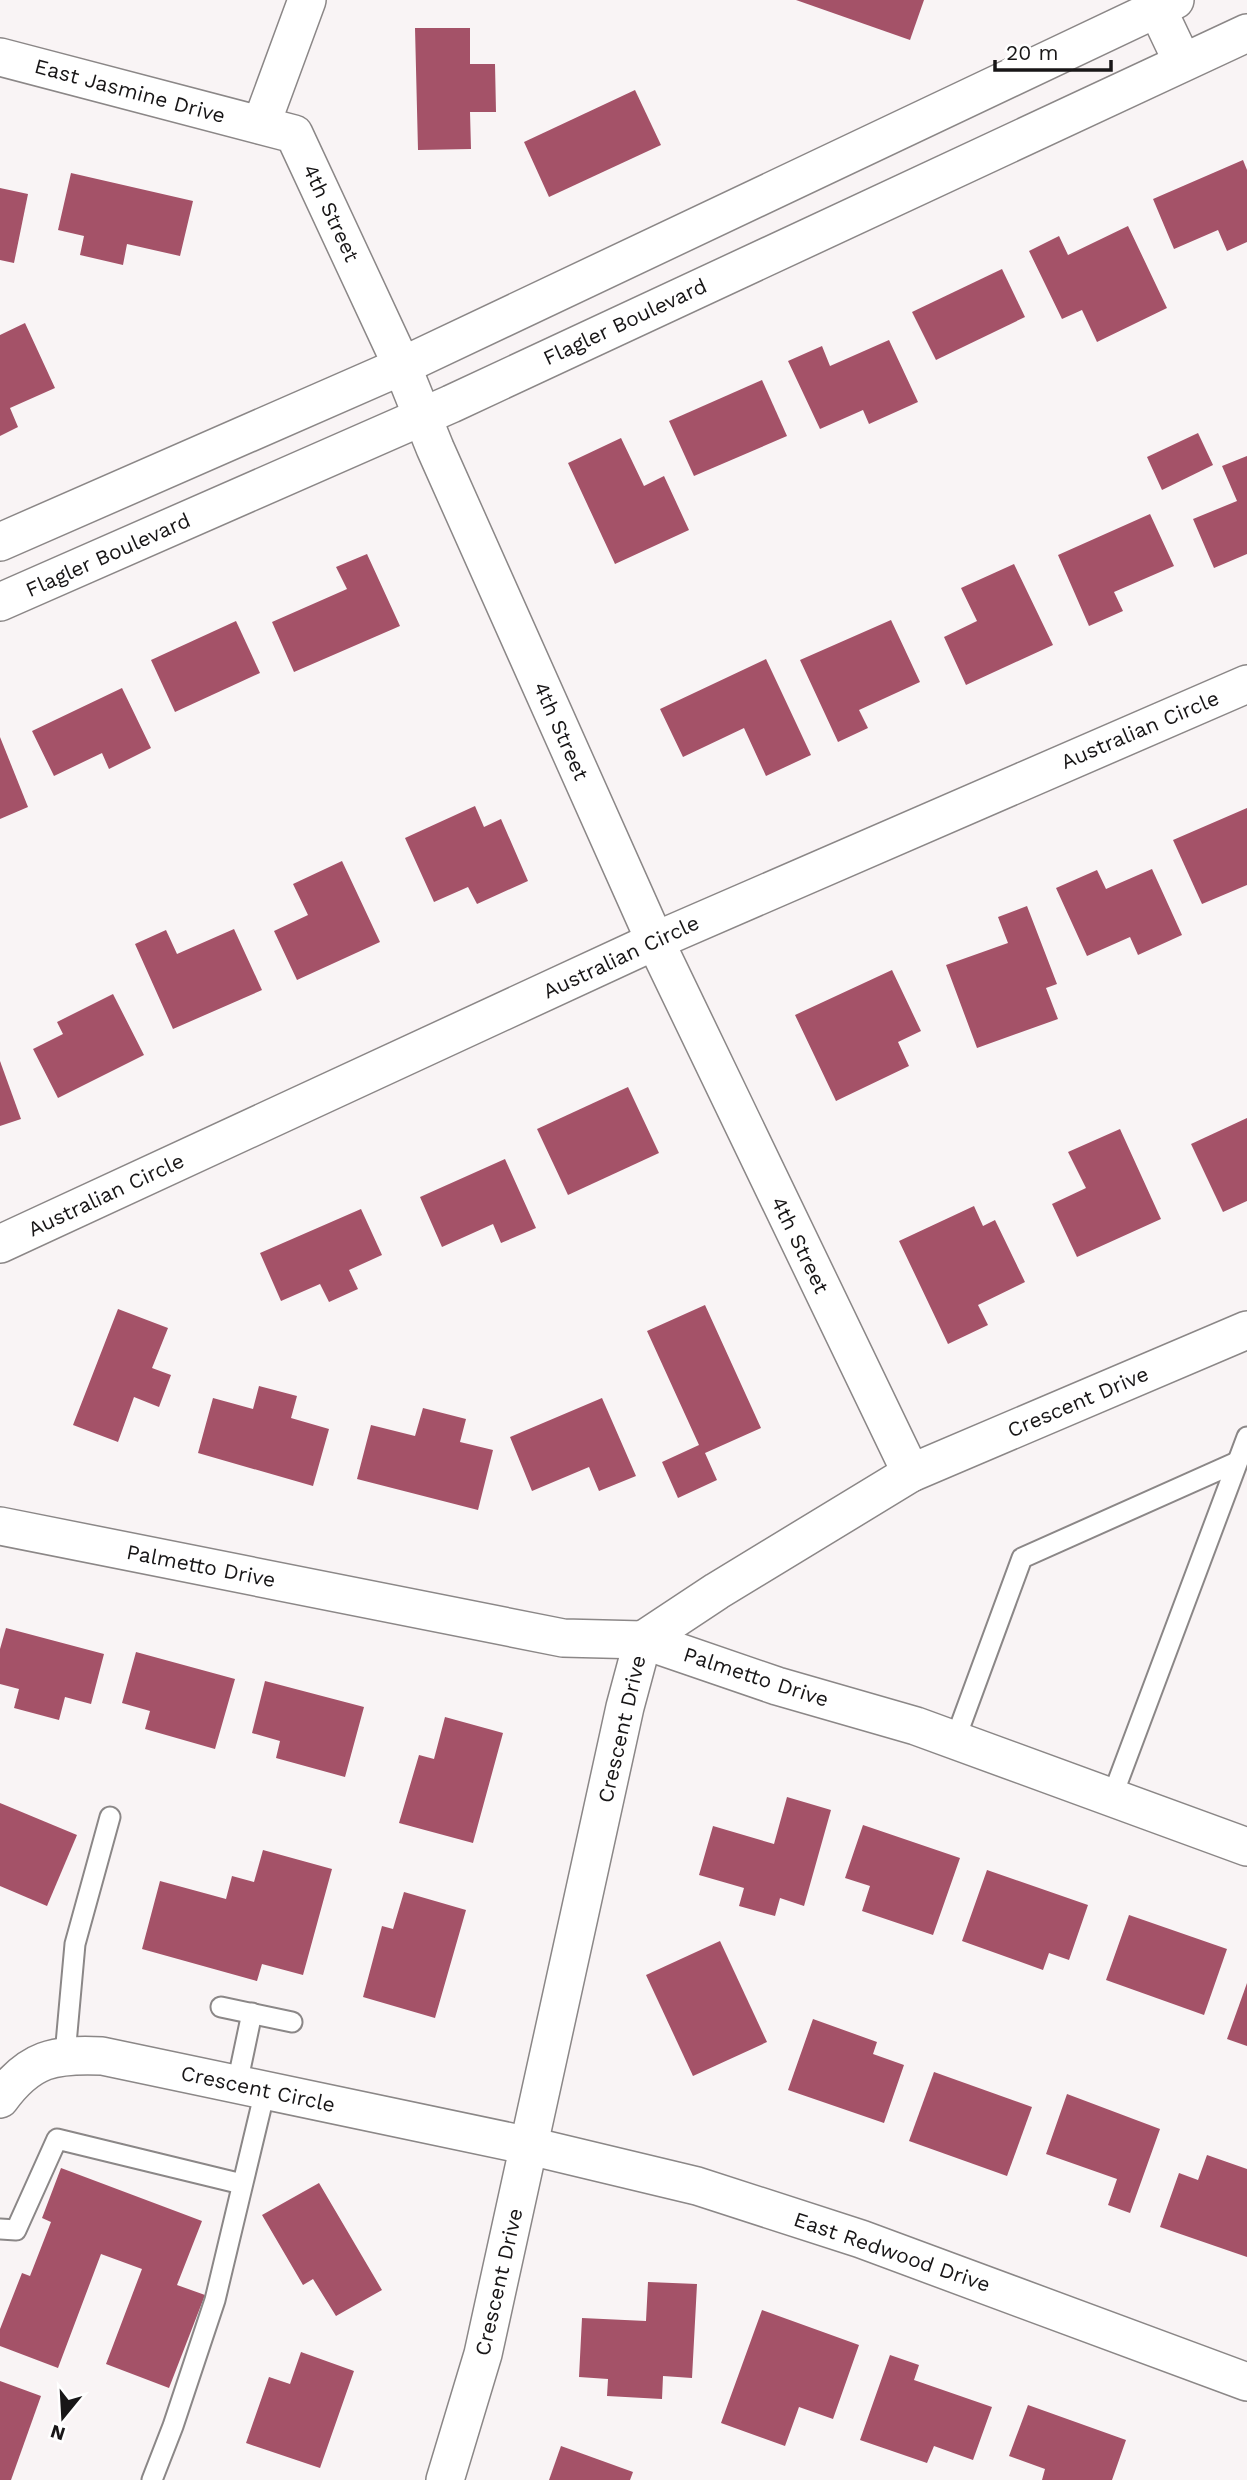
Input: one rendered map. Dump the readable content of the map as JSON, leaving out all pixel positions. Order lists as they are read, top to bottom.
{
  "streets": {
    "street": [
      "East Jasmine Drive",
      "4th Street",
      "Flagler Boulevard",
      "Australian Circle",
      "Crescent Drive",
      "Palmetto Drive",
      "Crescent Circle",
      "East Redwood Drive"
    ]
  },
  "crossings": [
    ["East Jasmine Drive", "4th Street"],
    ["4th Street", "Flagler Boulevard"],
    ["4th Street", "Australian Circle"],
    ["4th Street", "Crescent Drive"],
    ["Crescent Drive", "Palmetto Drive"],
    ["Crescent Drive", "Crescent Circle"],
    ["Crescent Drive", "East Redwood Drive"],
    ["Crescent Circle", "East Redwood Drive"]
  ],
  "scale_bar": "20 m",
  "north": "bottom"
}
